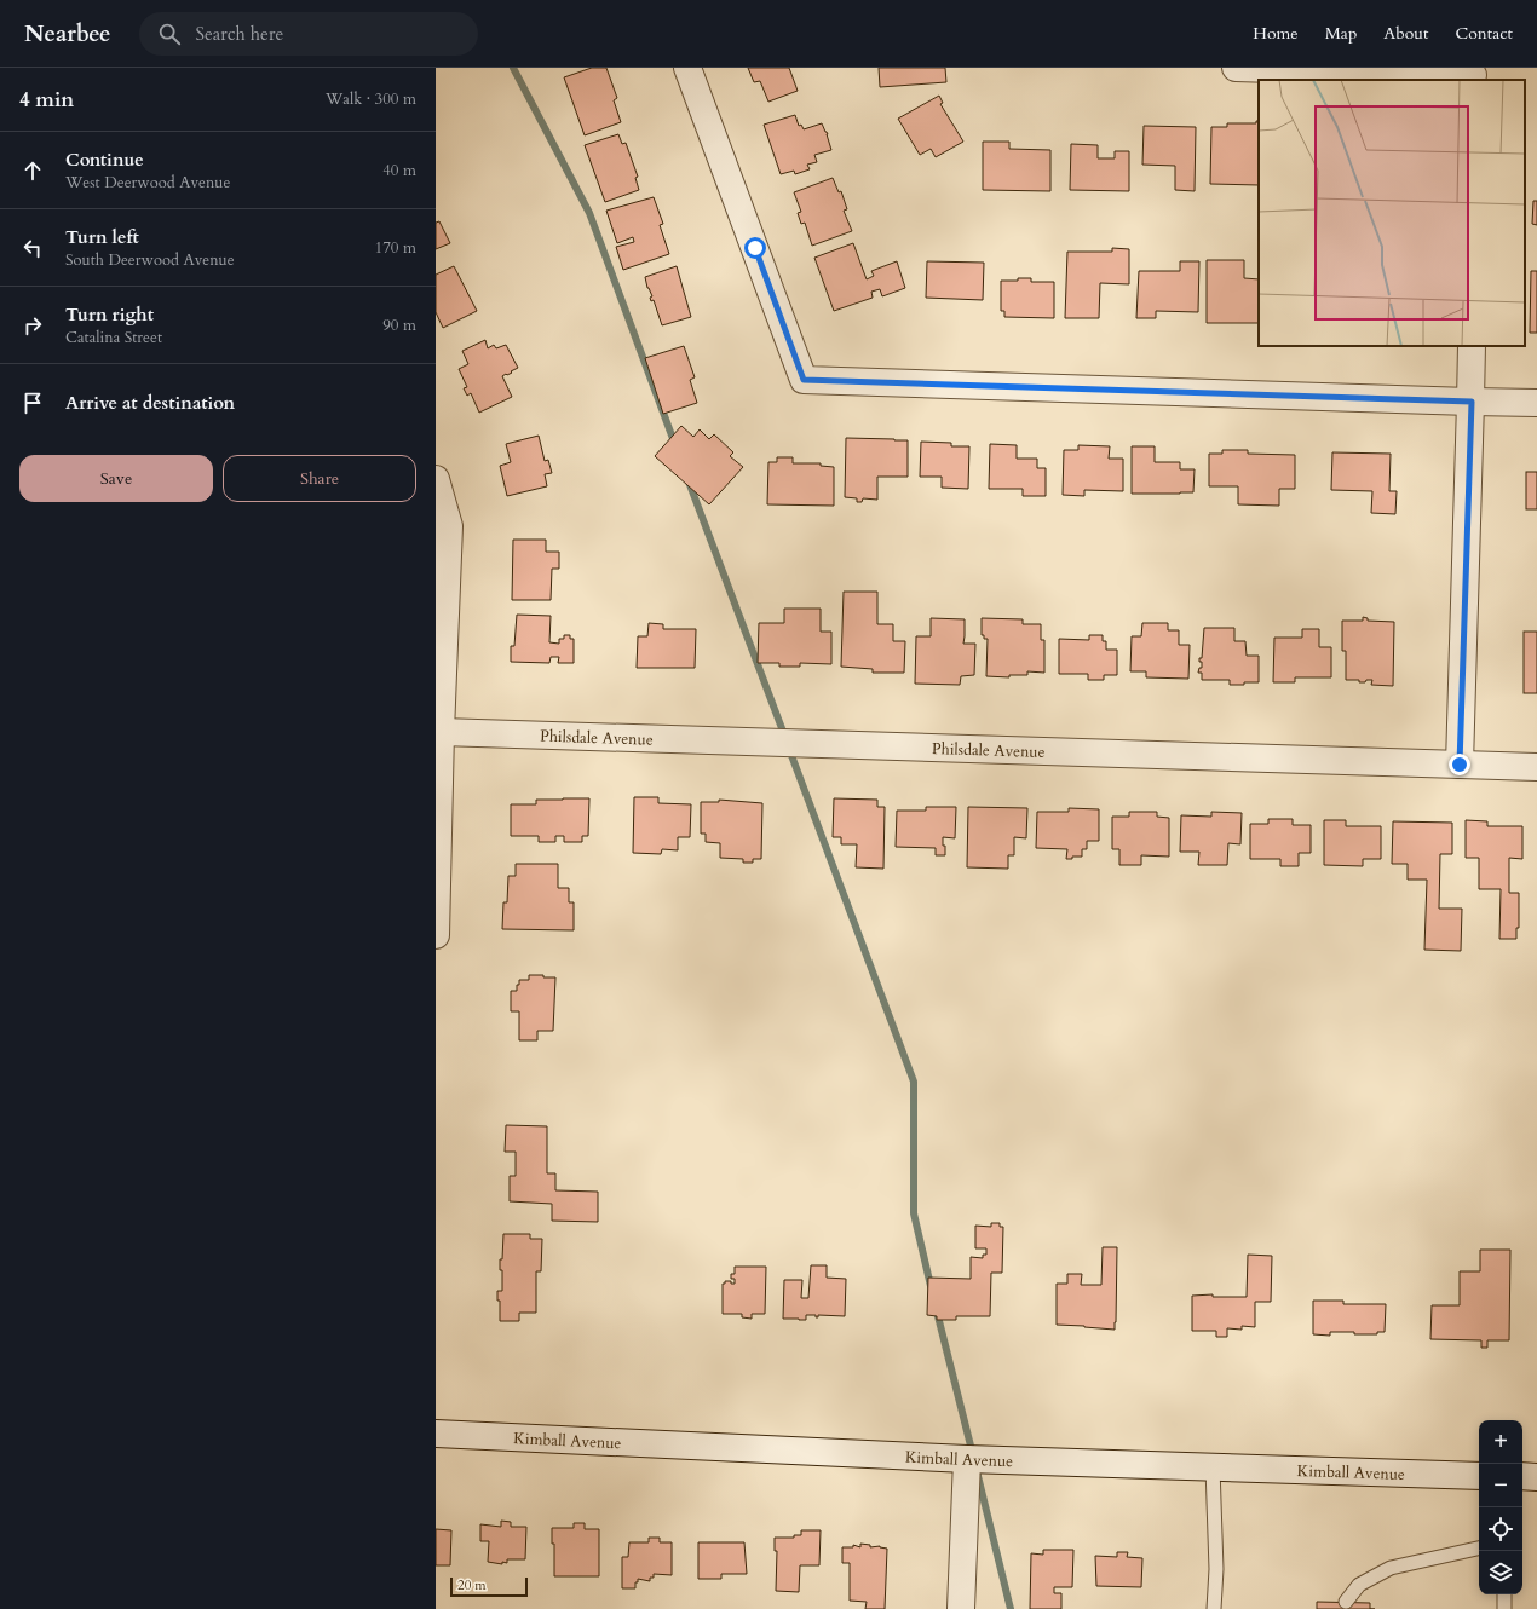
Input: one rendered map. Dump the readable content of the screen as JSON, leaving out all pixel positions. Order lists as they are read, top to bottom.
{
  "streets": {
    "street": ["Philsdale Avenue", "Kimball Avenue"]
  },
  "scale_bar": "20 m",
  "page": {
    "header": "Nearbee",
    "search": "Search here",
    "nav": [
      "Home",
      "Map",
      "About",
      "Contact"
    ],
    "heading": ["4 min", "Walk · 300 m"],
    "list": [
      ["Continue", "West Deerwood Avenue", "40 m"],
      ["Turn left", "South Deerwood Avenue", "170 m"],
      ["Turn right", "Catalina Street", "90 m"],
      "Arrive at destination"
    ],
    "buttons": ["Save", "Share"],
    "map_buttons": ["+", "−"],
    "scale": "20 m"
  }
}
